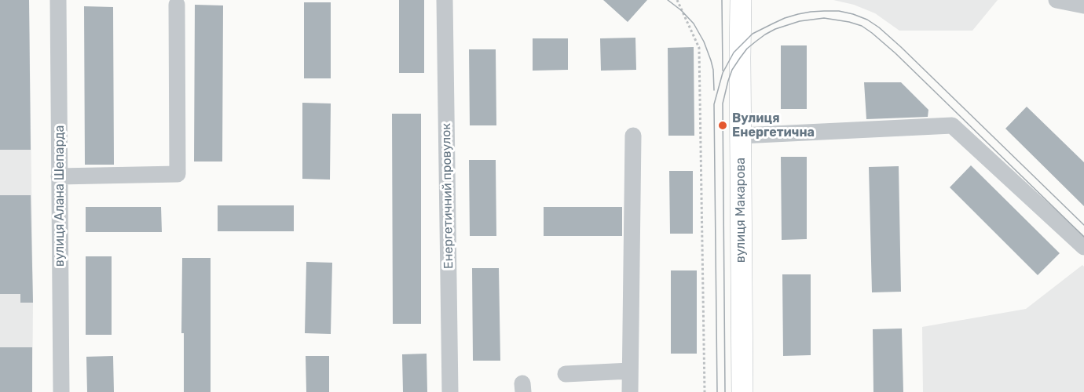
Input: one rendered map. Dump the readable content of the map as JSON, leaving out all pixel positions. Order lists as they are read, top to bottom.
{
  "streets": {
    "main road": ["вулиця Макарова"],
    "street": ["вулиця Алана Шепарда", "Енергетичний провулок"]
  },
  "places": ["Вулиця Енергетична"]
}
